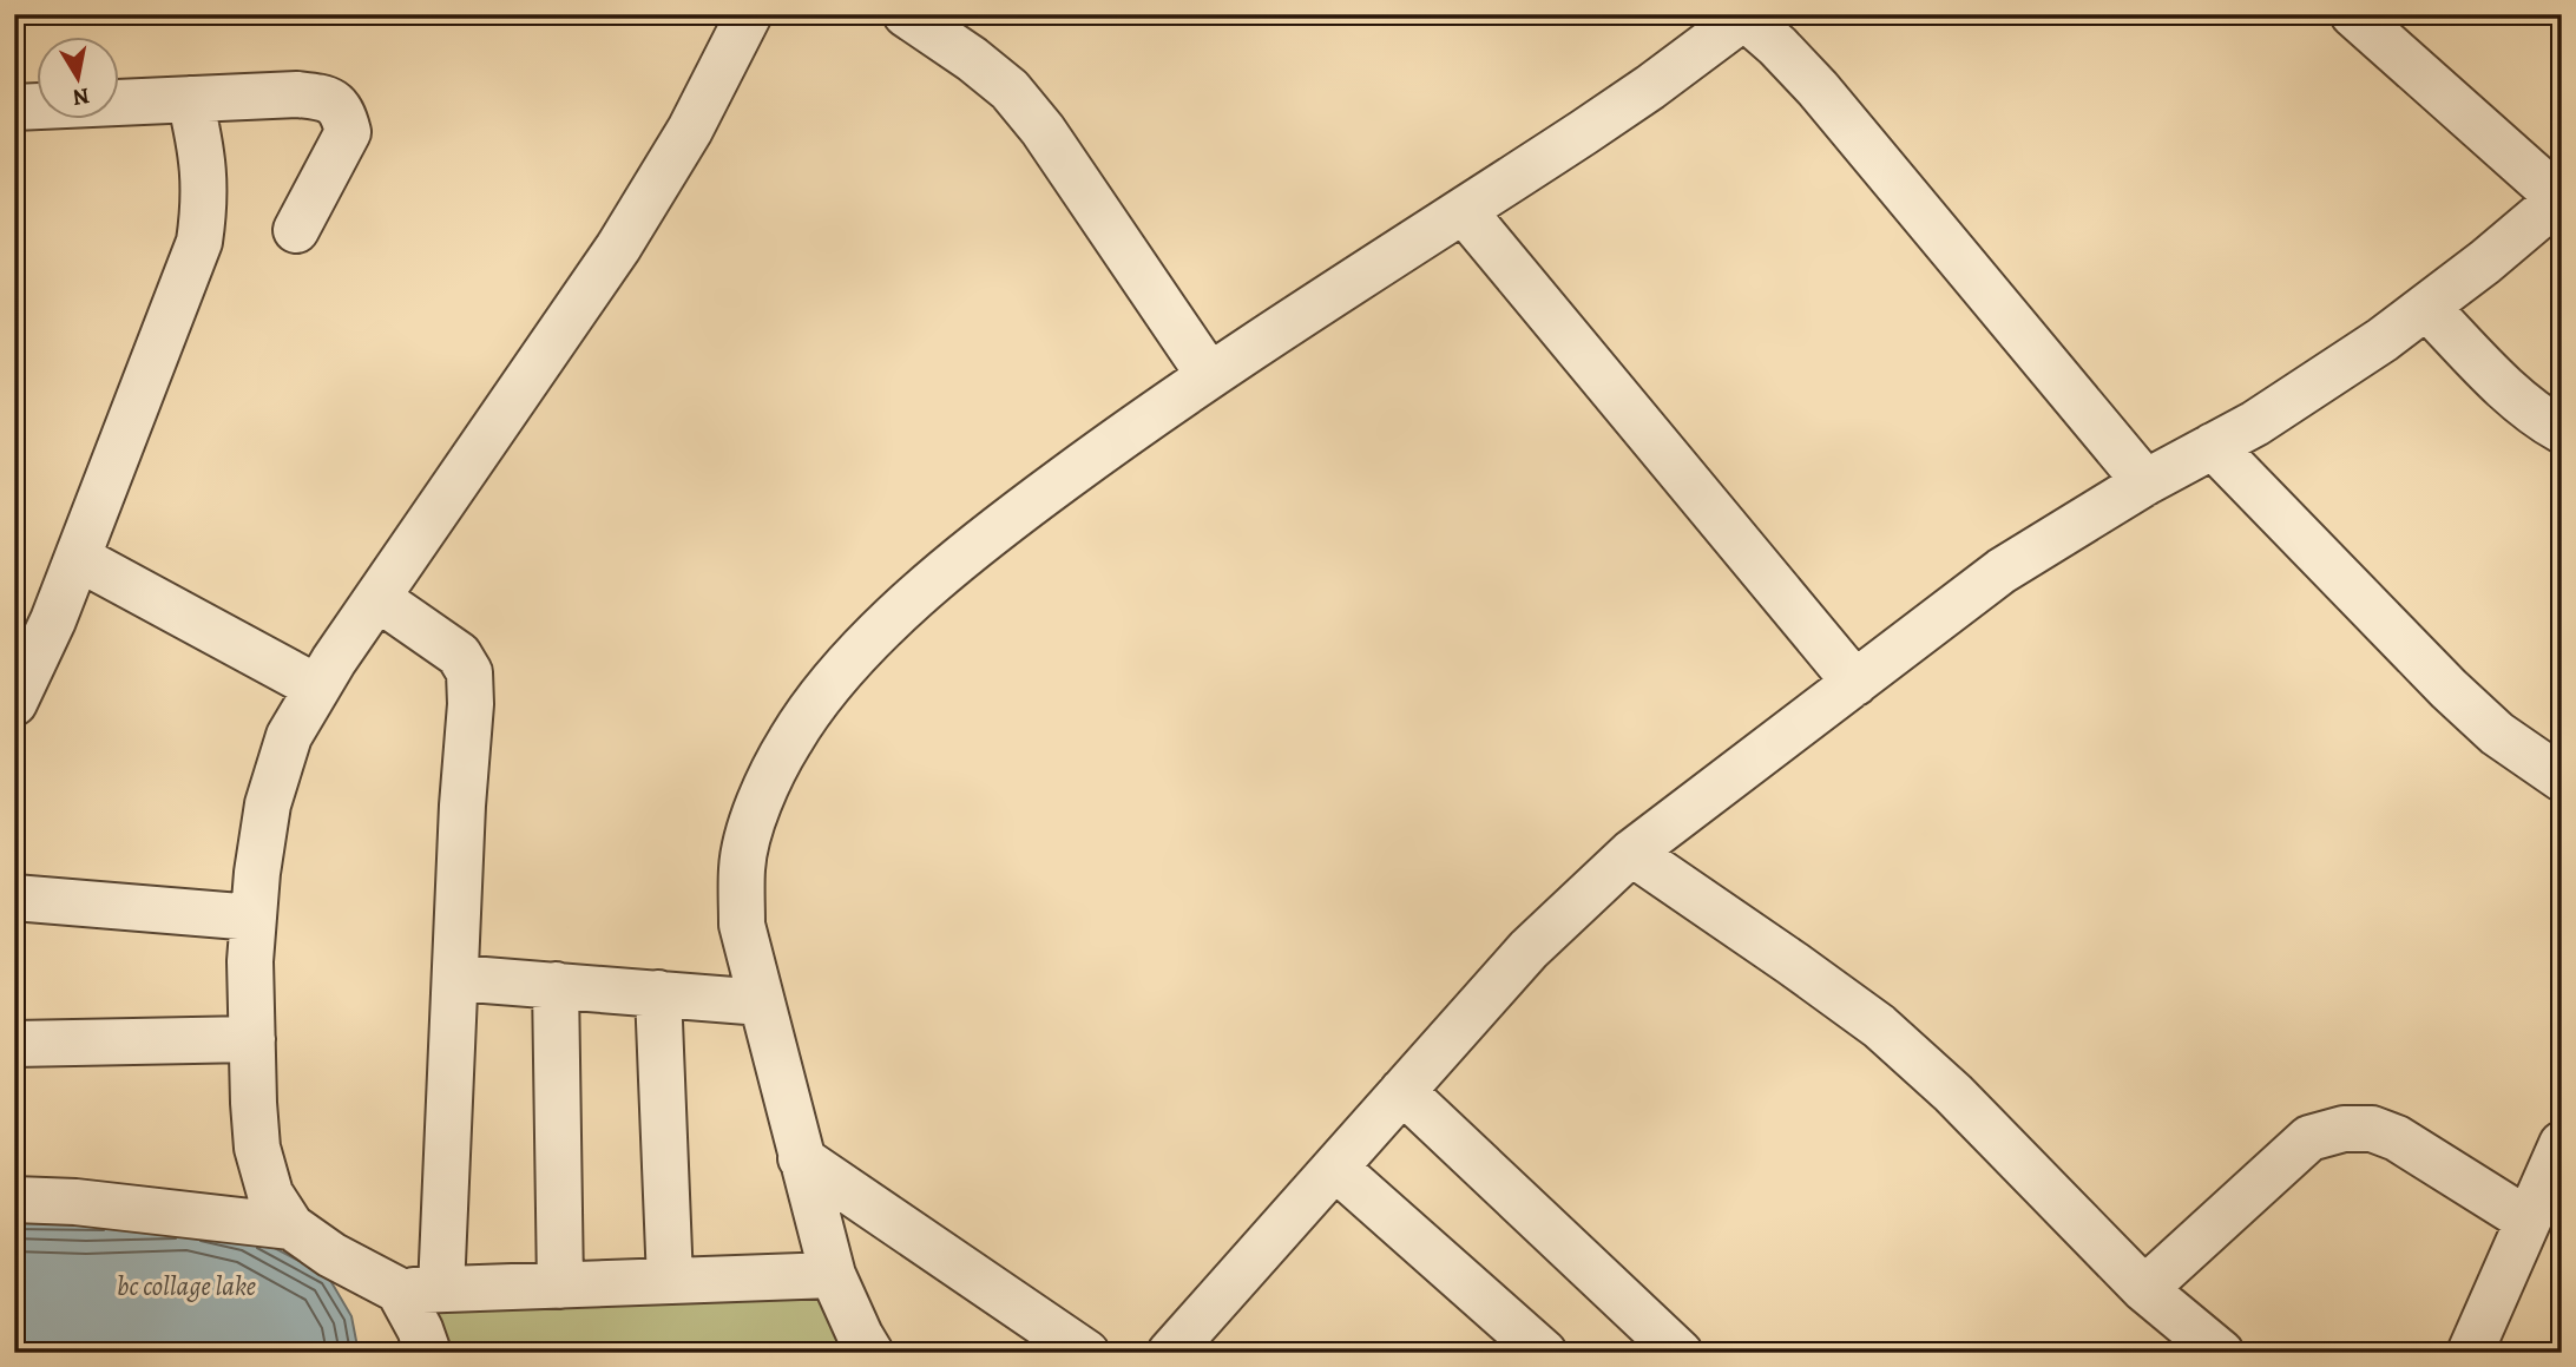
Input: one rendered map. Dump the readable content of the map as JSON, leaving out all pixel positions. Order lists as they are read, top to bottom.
{
  "water": ["bc collage lake"],
  "north": "bottom"
}
